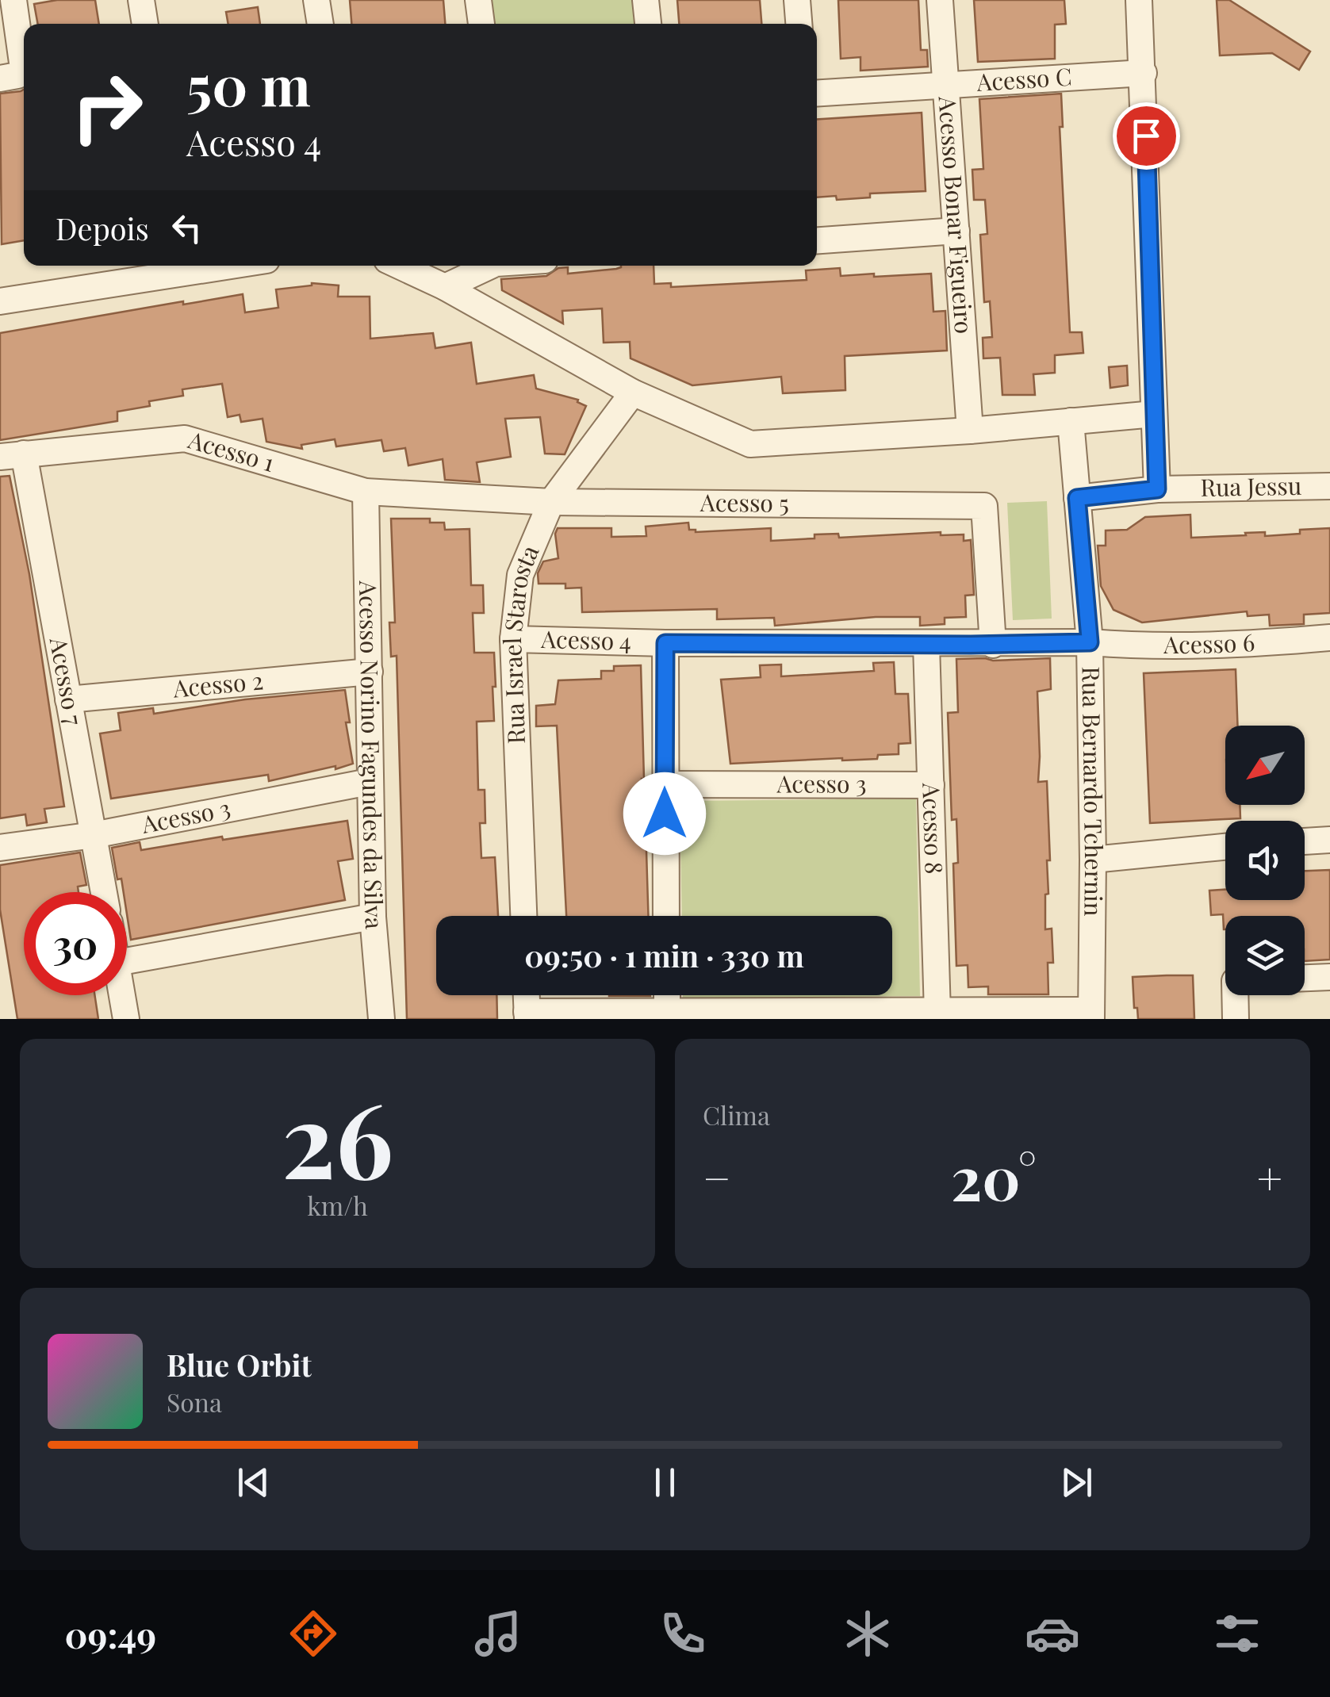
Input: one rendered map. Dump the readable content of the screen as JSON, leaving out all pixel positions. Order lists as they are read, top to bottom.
{
  "streets": {
    "street": [
      "Acesso C",
      "Acesso Bonar Figueiro",
      "Acesso 1",
      "Rua Jessu",
      "Acesso 5",
      "Acesso 4",
      "Acesso 6",
      "Rua Israel Starosta",
      "Acesso 7",
      "Acesso 2",
      "Acesso Norino Fagundes da Silva",
      "Acesso 3",
      "Rua Bernardo Tchernin",
      "Acesso 8"
    ]
  },
  "crossings": [
    ["Acesso C", "Acesso Bonar Figueiro"],
    ["Acesso 1", "Acesso 5"],
    ["Acesso 1", "Acesso 7"],
    ["Acesso 1", "Acesso Norino Fagundes da Silva"],
    ["Rua Jessu", "Rua Bernardo Tchernin"],
    ["Acesso 5", "Acesso 4"],
    ["Acesso 5", "Rua Israel Starosta"],
    ["Acesso 5", "Acesso Norino Fagundes da Silva"],
    ["Acesso 4", "Acesso 6"],
    ["Acesso 4", "Rua Israel Starosta"],
    ["Acesso 4", "Rua Bernardo Tchernin"],
    ["Acesso 4", "Acesso 8"],
    ["Acesso 6", "Rua Bernardo Tchernin"],
    ["Acesso 7", "Acesso 2"],
    ["Acesso 7", "Acesso 3"],
    ["Acesso 2", "Acesso Norino Fagundes da Silva"],
    ["Acesso Norino Fagundes da Silva", "Acesso 3"],
    ["Acesso 3", "Acesso 8"]
  ],
  "north": "bottom left",
  "page": {
    "turn": ["50 m", "Acesso 4"],
    "then": "Depois",
    "limit": "30",
    "trip": "09:50 · 1 min · 330 m",
    "tile": [
      ["26", "km/h"],
      "Clima"
    ],
    "heat": ["−", "20°", "+"],
    "song": ["Blue Orbit", "Sona"],
    "tabs": "09:49"
  }
}
